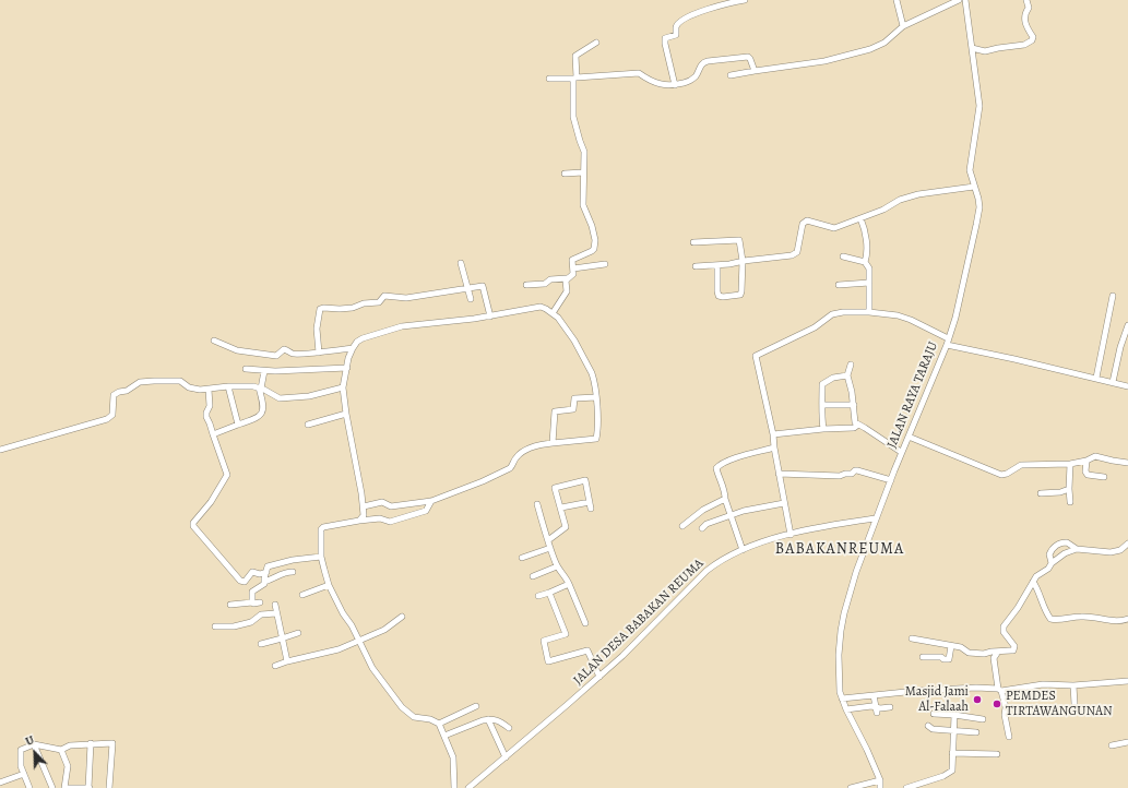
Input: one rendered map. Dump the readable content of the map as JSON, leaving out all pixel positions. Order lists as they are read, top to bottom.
{
  "streets": {
    "street": ["JALAN RAYA TARAJU", "JALAN DESA BABAKAN REUMA"]
  },
  "crossings": [
    ["JALAN RAYA TARAJU", "JALAN DESA BABAKAN REUMA"]
  ],
  "districts": ["BABAKANREUMA"],
  "places": ["Masjid Jami Al-Falaah", "PEMDES TIRTAWANGUNAN"],
  "north": "top left"
}
